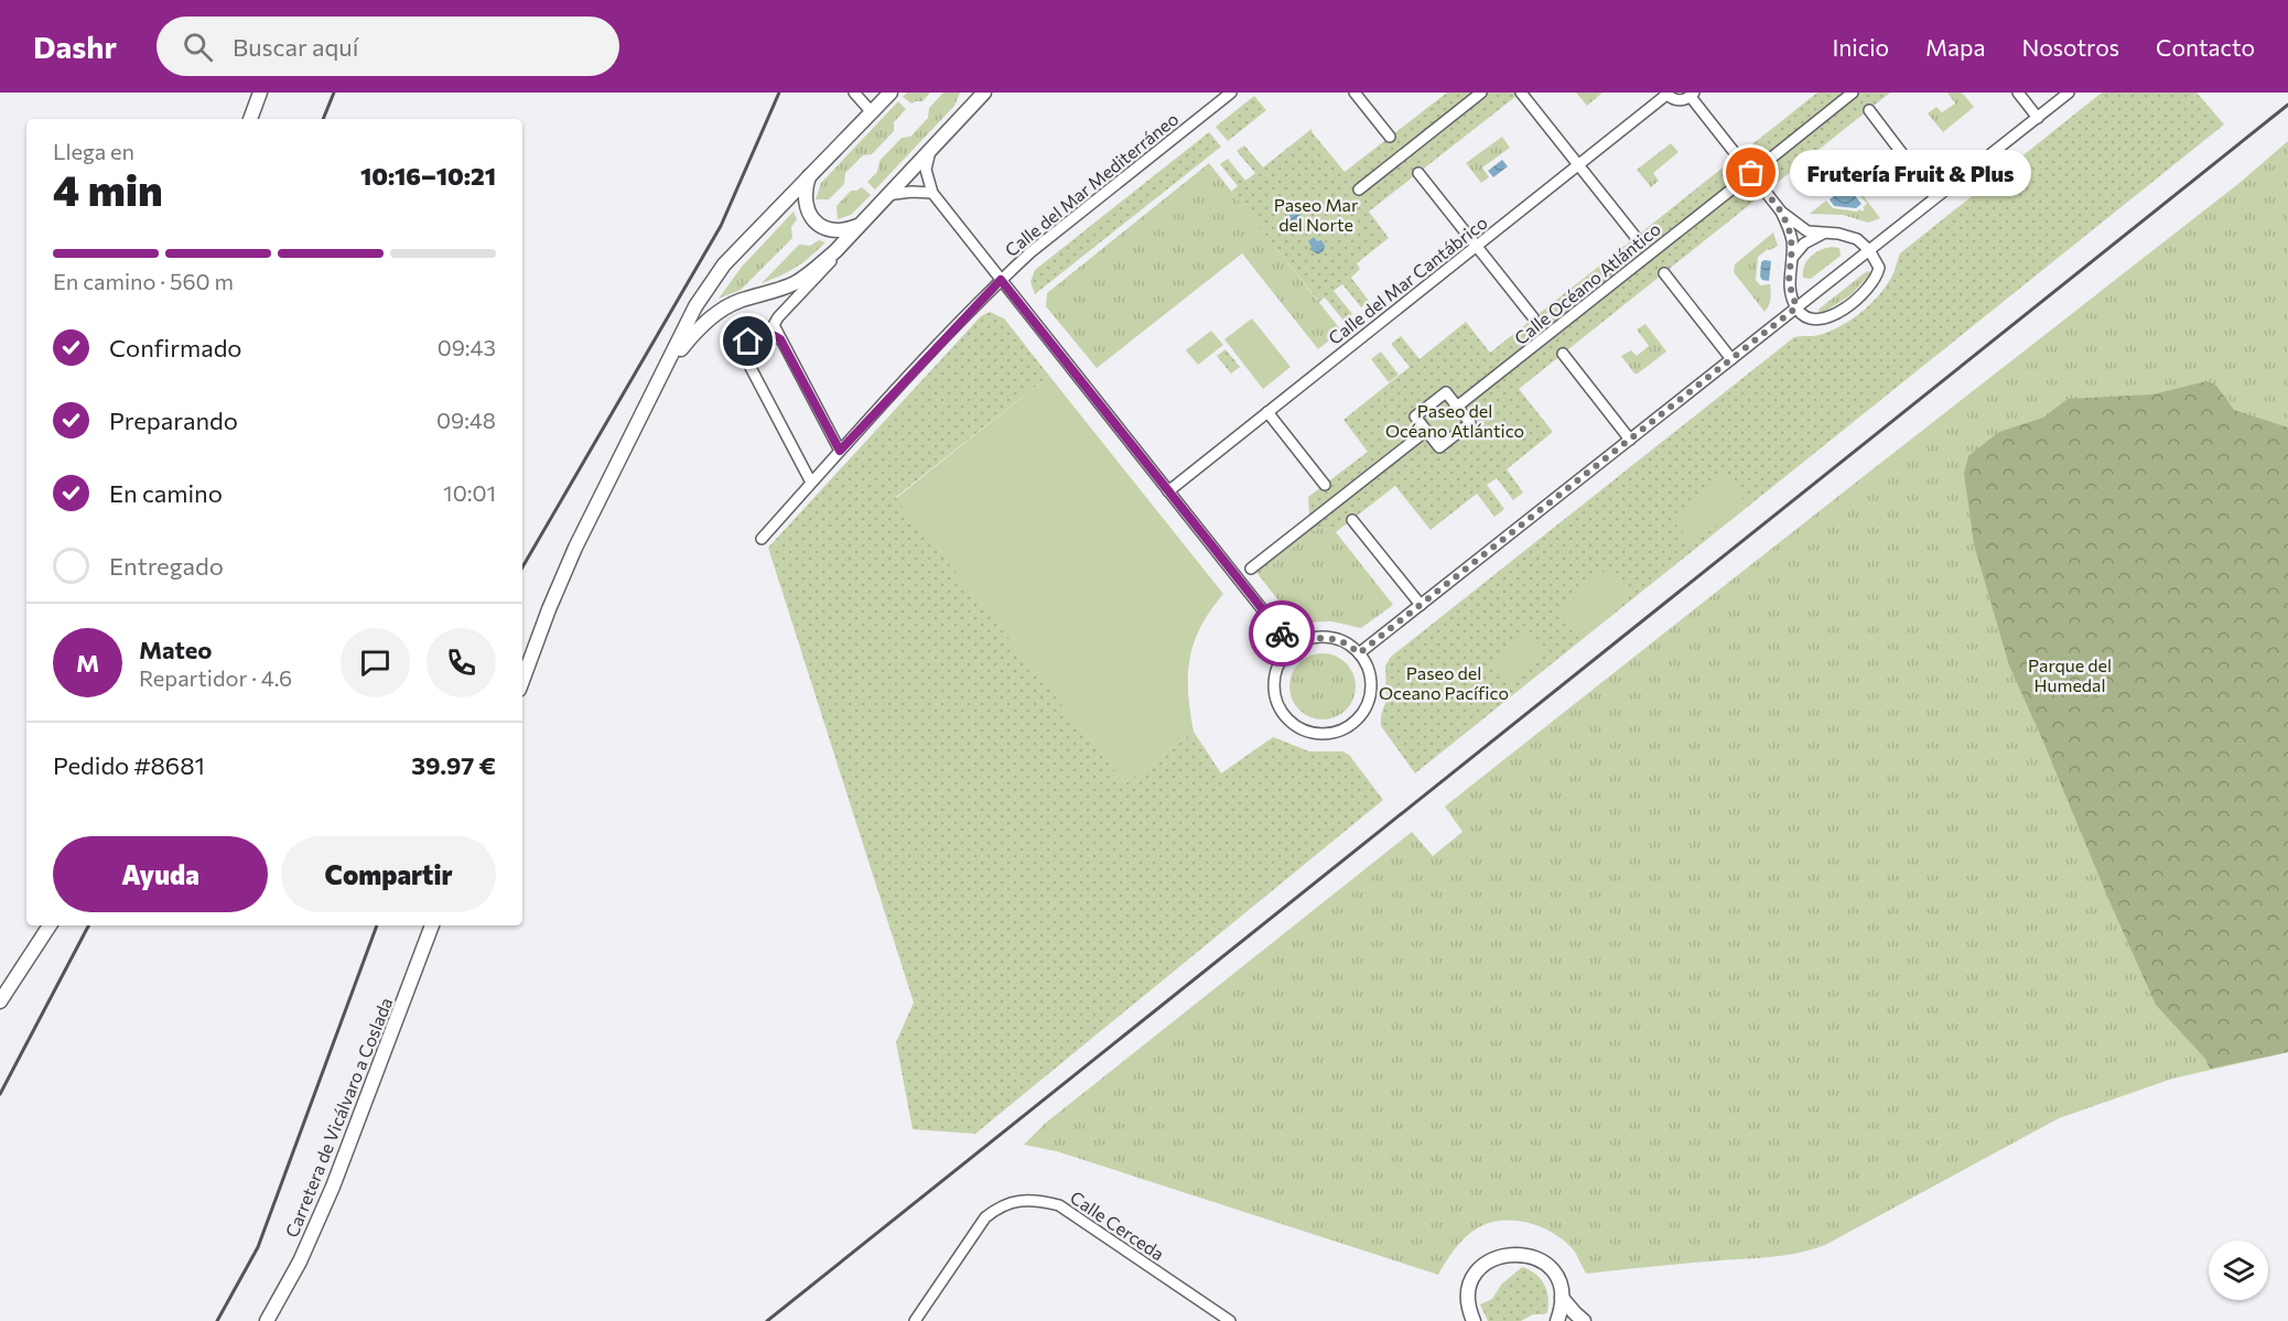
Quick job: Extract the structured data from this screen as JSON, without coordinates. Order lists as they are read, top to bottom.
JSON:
{
  "streets": {
    "street": [
      "Calle del Mar Mediterráneo",
      "Calle del Mar Cantábrico",
      "Calle Océano Atlántico",
      "Carretera de Vicálvaro a Coslada",
      "Calle Cerceda"
    ]
  },
  "parks": [
    "Paseo Mar del Norte",
    "Paseo del Océano Atlántico",
    "Parque del Humedal",
    "Paseo del Oceano Pacífico"
  ],
  "places": ["Frutería Fruit & Plus"],
  "page": {
    "header": "Dashr",
    "search": "Buscar aquí",
    "nav": [
      "Inicio",
      "Mapa",
      "Nosotros",
      "Contacto"
    ],
    "heading": ["4 min", "Llega en", "10:16–10:21"],
    "panel": [
      "Mateo",
      "Repartidor · 4.6",
      "Pedido #8681",
      "39.97 €"
    ],
    "bubble": "Frutería Fruit & Plus",
    "bar": "En camino · 560 m",
    "list": [
      ["Confirmado", "09:43"],
      ["Preparando", "09:48"],
      ["En camino", "10:01"],
      "Entregado"
    ],
    "round": "M",
    "buttons": ["Ayuda", "Compartir"]
  }
}
